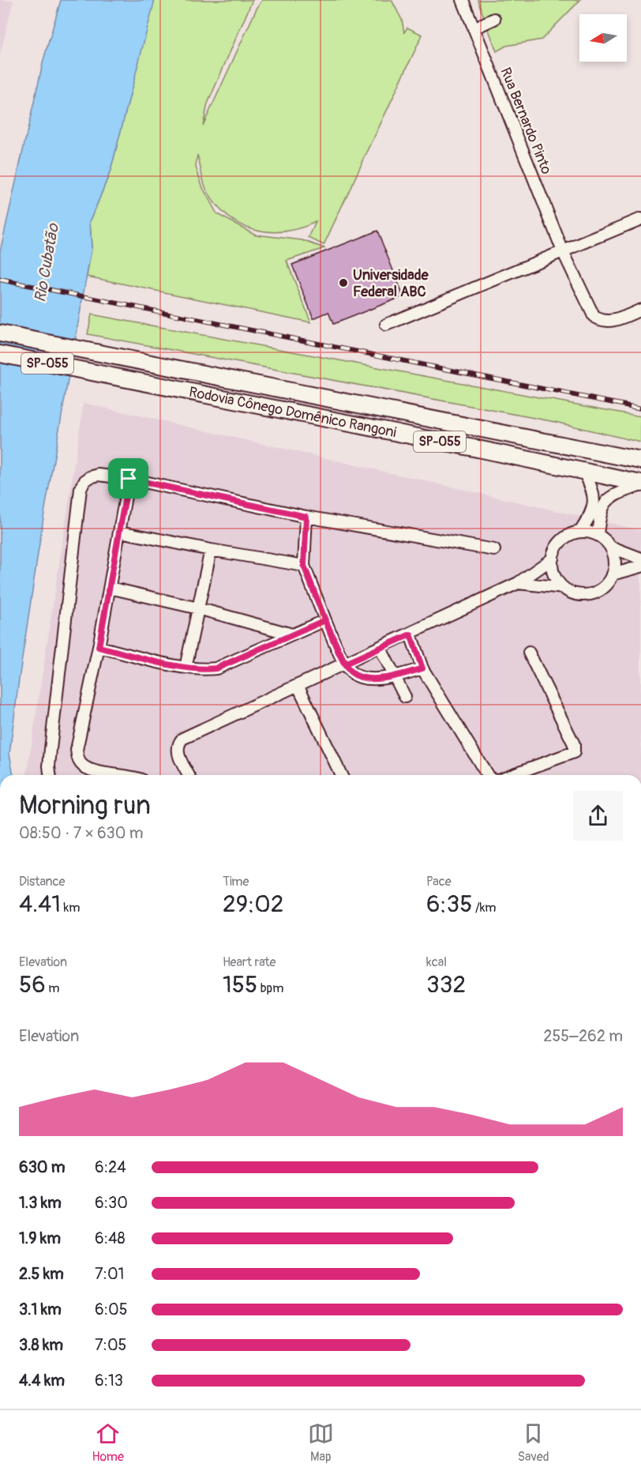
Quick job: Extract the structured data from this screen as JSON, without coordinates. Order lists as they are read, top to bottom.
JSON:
{
  "streets": {
    "highway": ["SP-055", "Rodovia Cônego Domênico Rangoni"],
    "street": ["Rua Bernardo Pinto"]
  },
  "water": ["Rio Cubatão"],
  "places": ["Universidade Federal ABC"],
  "north": "left",
  "page": {
    "heading": ["Morning run", "08:50 · 7 × 630 m"],
    "stats": [
      ["Distance", "4.41 km"],
      ["Time", "29:02"],
      ["Pace", "6:35 /km"],
      ["Elevation", "56 m"],
      ["Heart rate", "155 bpm"],
      ["kcal", "332"]
    ],
    "chart": ["Elevation", "255–262 m"],
    "list": [
      {
        "name": "630 m",
        "note": "6:24"
      },
      {
        "name": "1.3 km",
        "note": "6:30"
      },
      {
        "name": "1.9 km",
        "note": "6:48"
      },
      {
        "name": "2.5 km",
        "note": "7:01"
      },
      {
        "name": "3.1 km",
        "note": "6:05"
      },
      {
        "name": "3.8 km",
        "note": "7:05"
      },
      {
        "name": "4.4 km",
        "note": "6:13"
      }
    ],
    "tabs": ["Home", "Map", "Saved"]
  }
}
